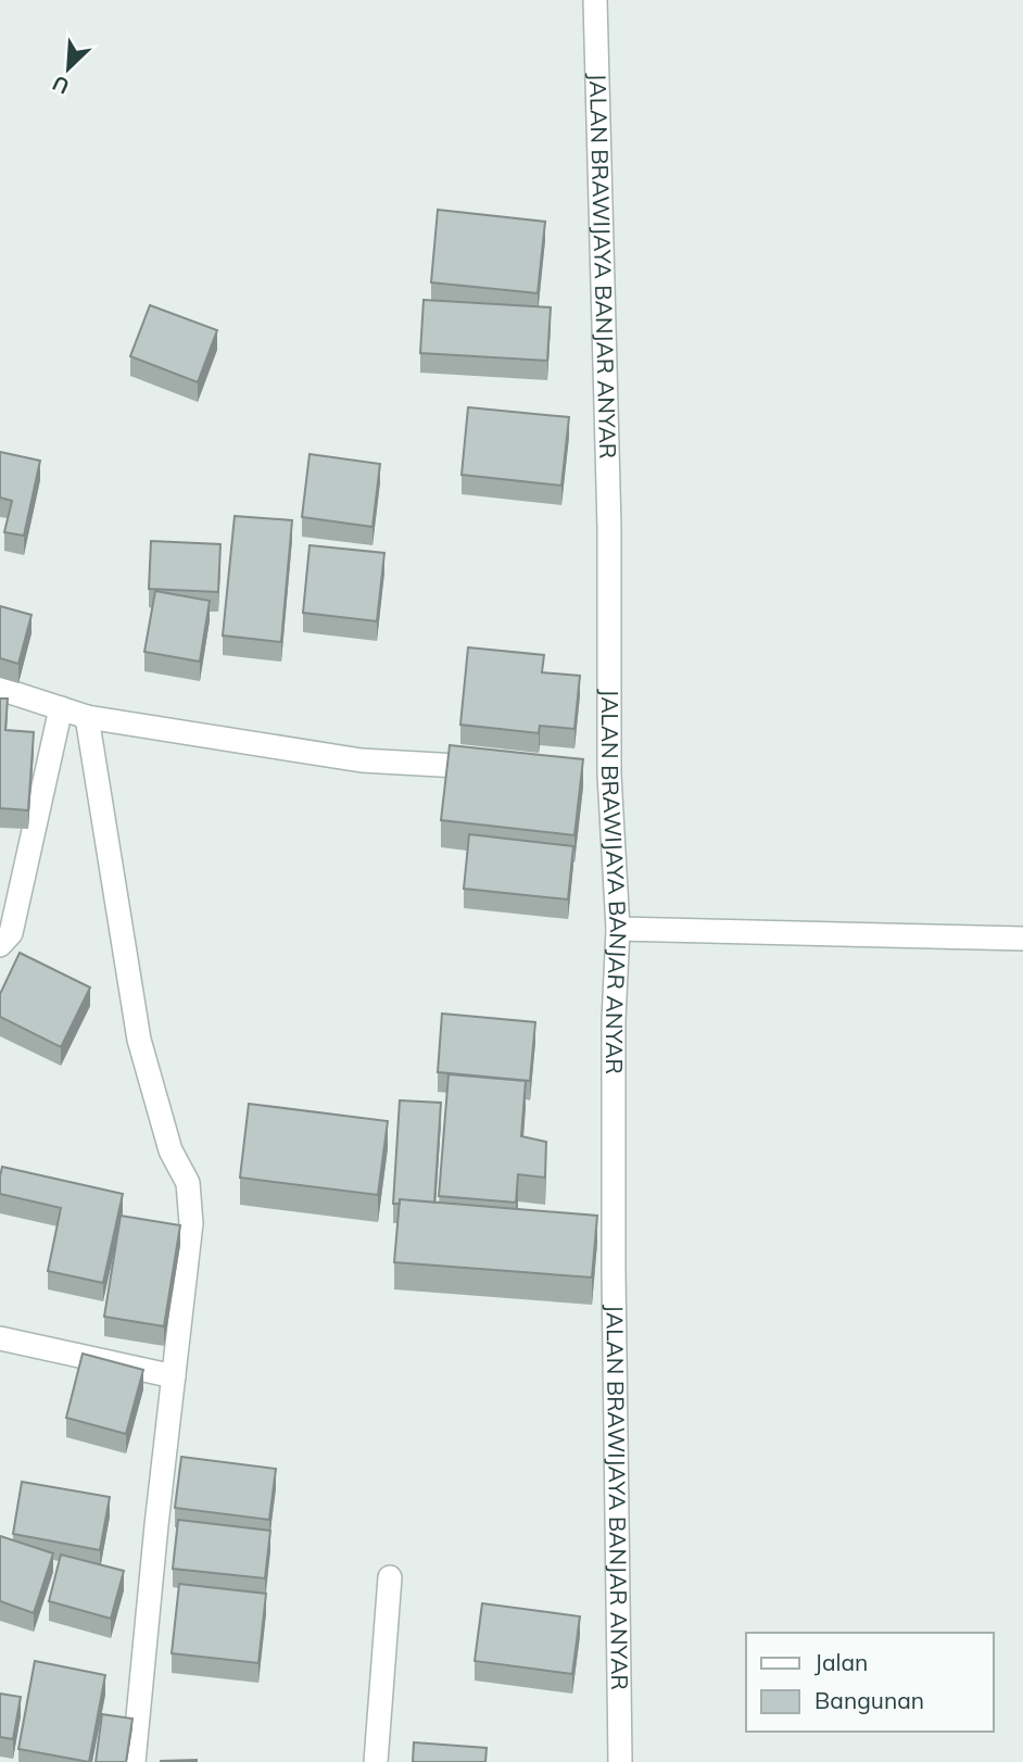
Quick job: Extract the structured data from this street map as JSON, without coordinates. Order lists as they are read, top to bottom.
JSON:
{
  "streets": {
    "street": ["JALAN BRAWIJAYA BANJAR ANYAR"]
  },
  "legend": ["Jalan", "Bangunan"],
  "north": "bottom left"
}
